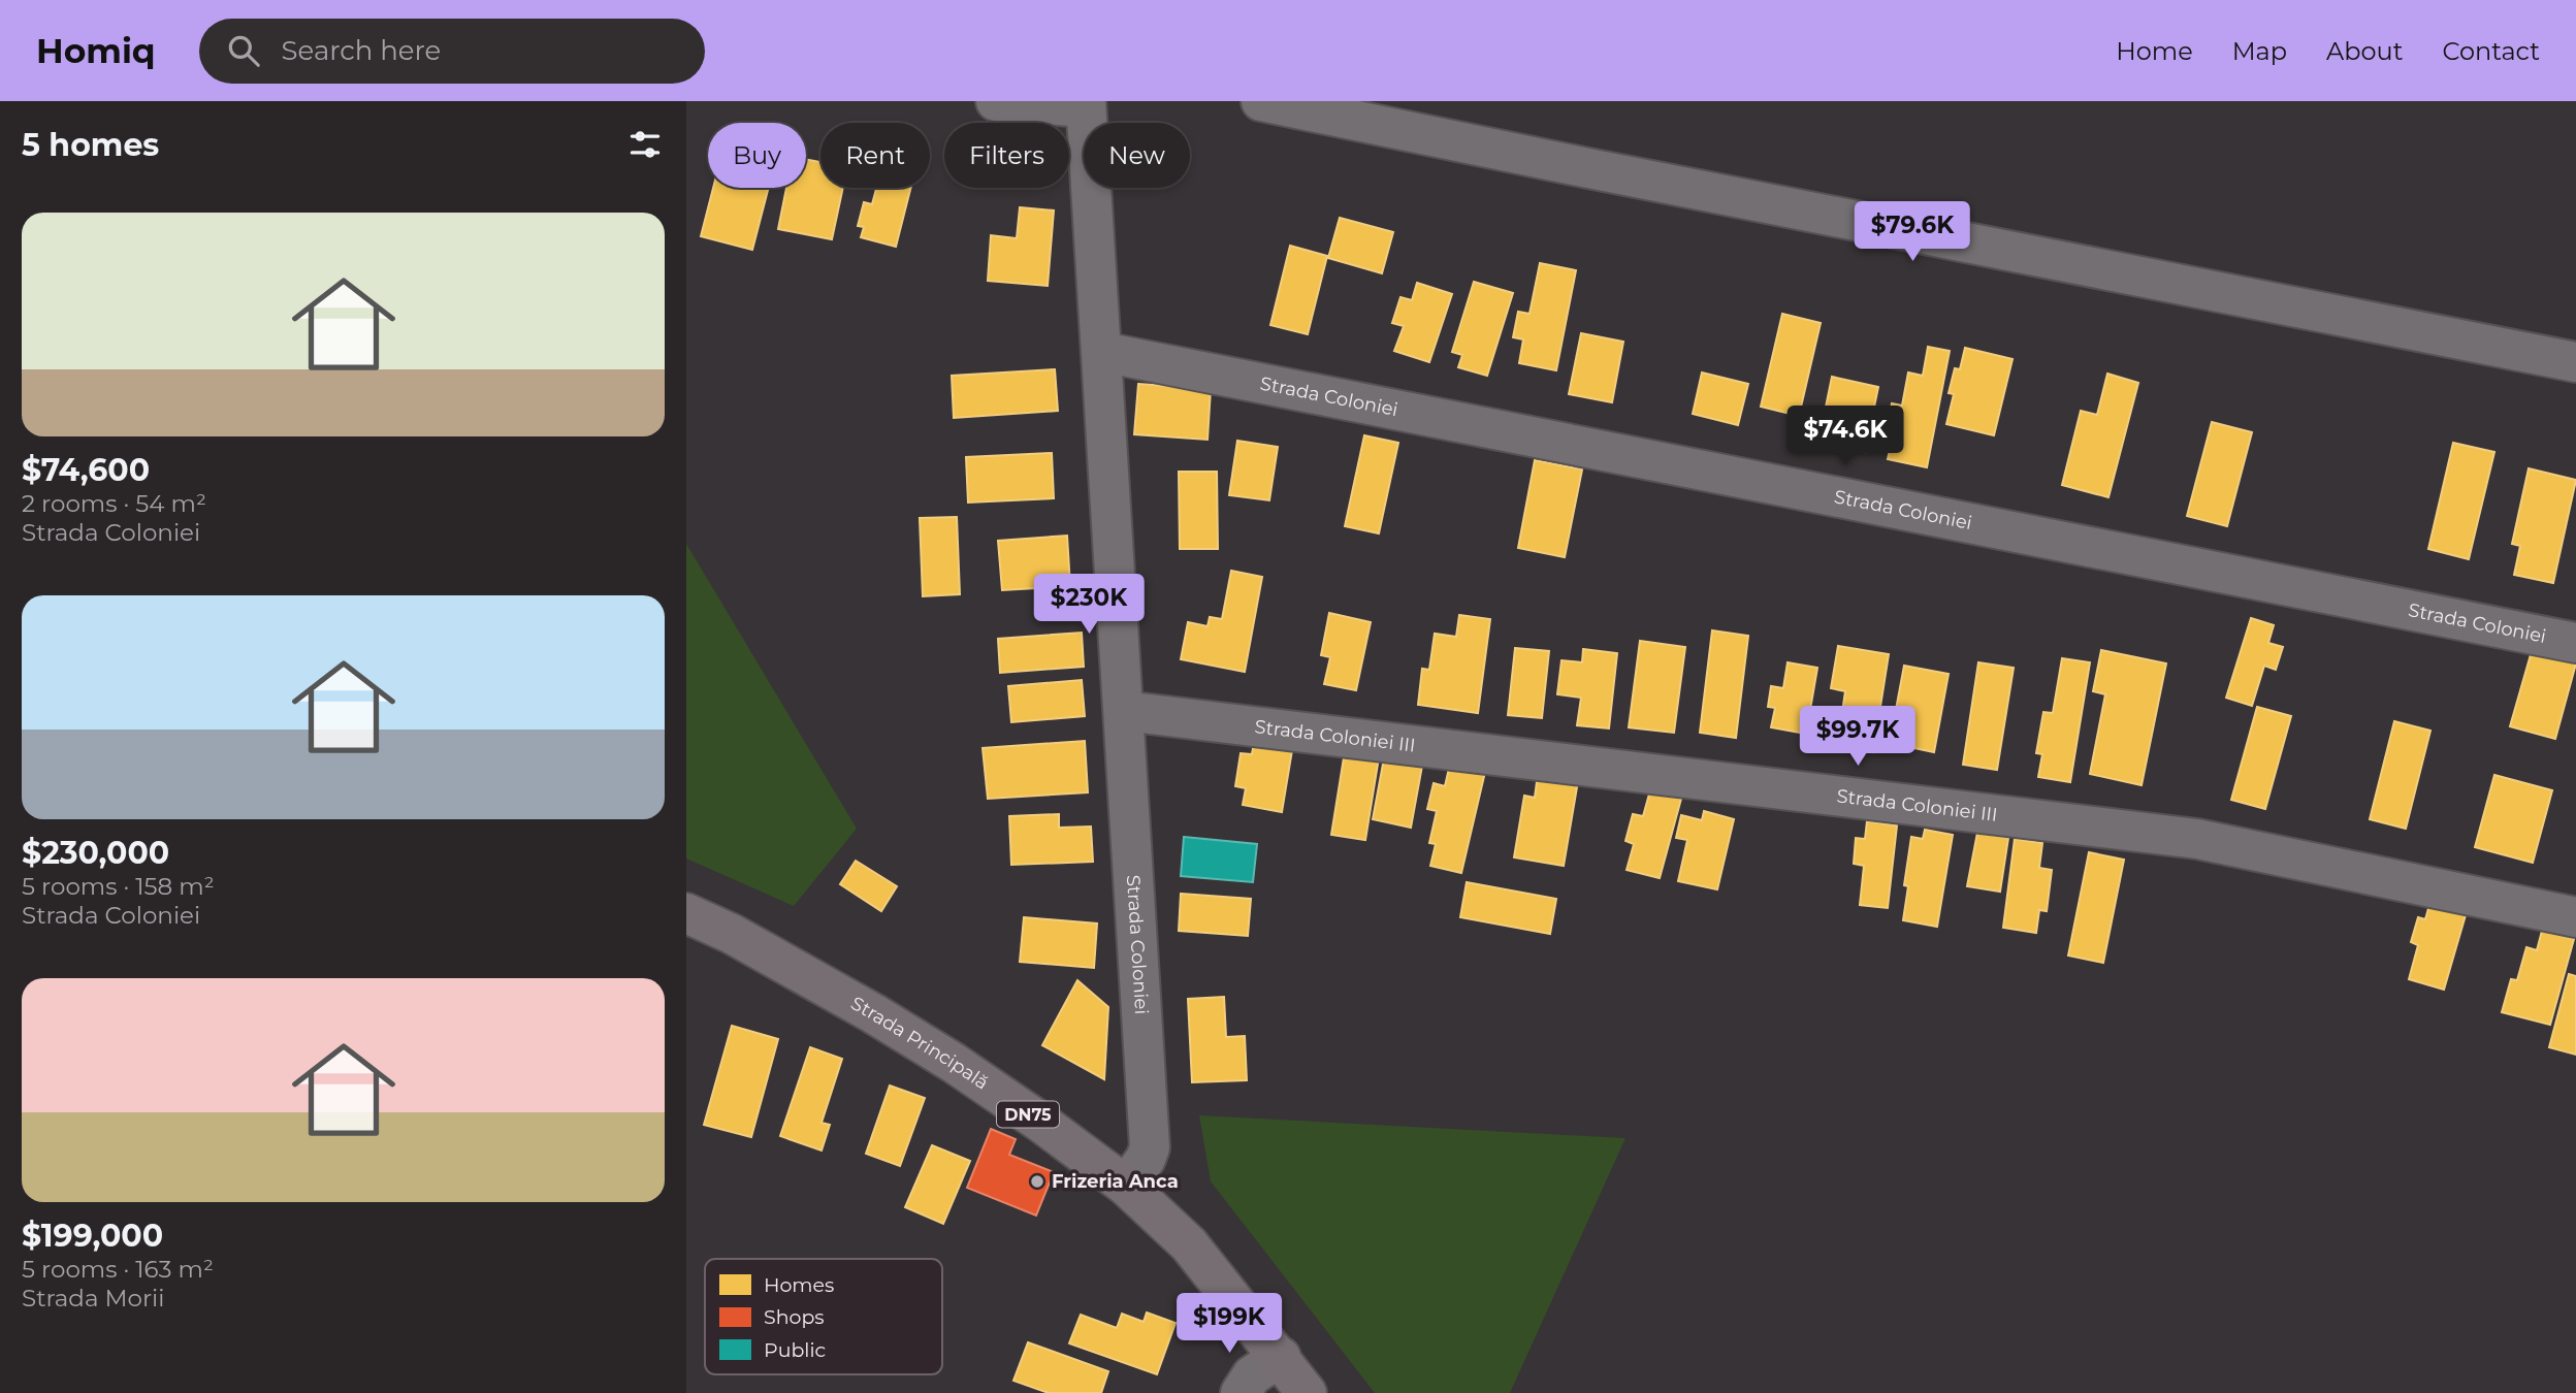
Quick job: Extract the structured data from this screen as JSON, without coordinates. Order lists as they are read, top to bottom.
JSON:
{
  "streets": {
    "main road": ["Strada Principală", "DN75"],
    "street": ["Strada Coloniei", "Strada Coloniei III"]
  },
  "crossings": [
    ["Strada Coloniei", "Strada Coloniei III"],
    ["Strada Coloniei", "Strada Principală"]
  ],
  "places": ["Frizeria Anca"],
  "legend": ["Homes", "Shops", "Public"],
  "page": {
    "header": "Homiq",
    "search": "Search here",
    "nav": [
      "Home",
      "Map",
      "About",
      "Contact"
    ],
    "heading": "5 homes",
    "chip": [
      "Buy",
      "Rent",
      "Filters",
      "New"
    ],
    "list": [
      {
        "name": "$74,600",
        "note": "2 rooms · 54 m² · Strada Coloniei"
      },
      {
        "name": "$230,000",
        "note": "5 rooms · 158 m² · Strada Coloniei"
      },
      {
        "name": "$199,000",
        "note": "5 rooms · 163 m² · Strada Morii"
      }
    ],
    "price": [
      "$79.6K",
      "$74.6K",
      "$230K",
      "$99.7K",
      "$199K"
    ]
  }
}
